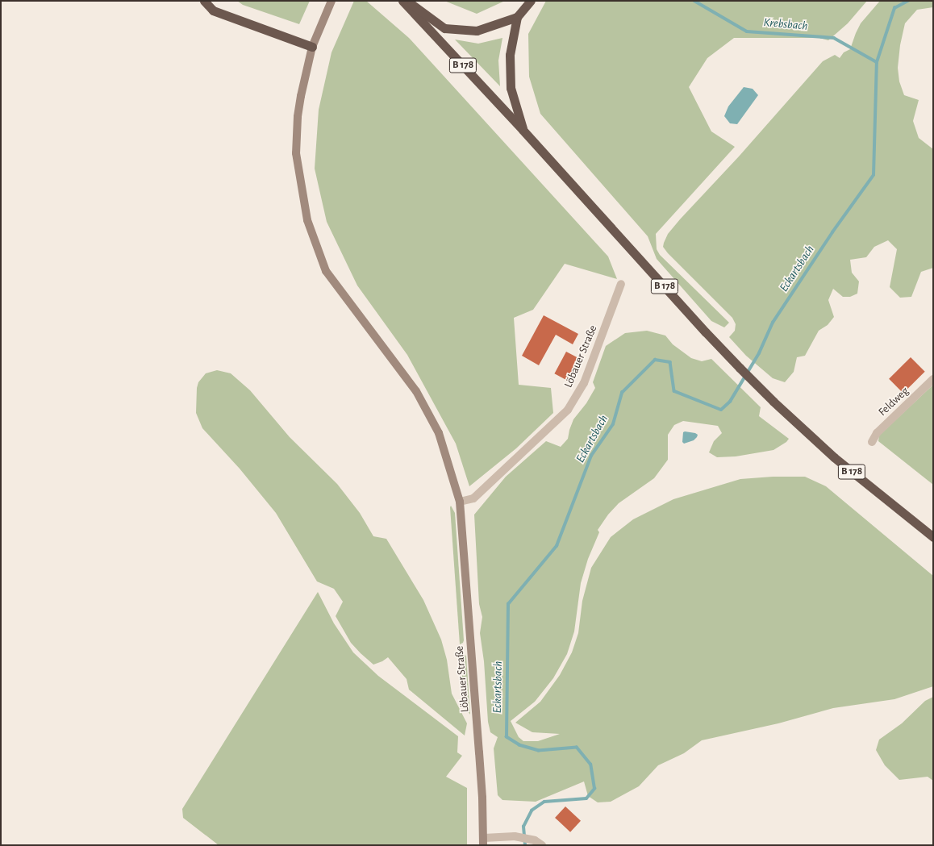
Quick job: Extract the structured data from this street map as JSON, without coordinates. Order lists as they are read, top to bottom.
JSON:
{
  "streets": {
    "highway": ["B 178"],
    "main road": ["Löbauer Straße"],
    "street": ["Feldweg"]
  },
  "water": ["Krebsbach", "Eckartsbach"]
}
